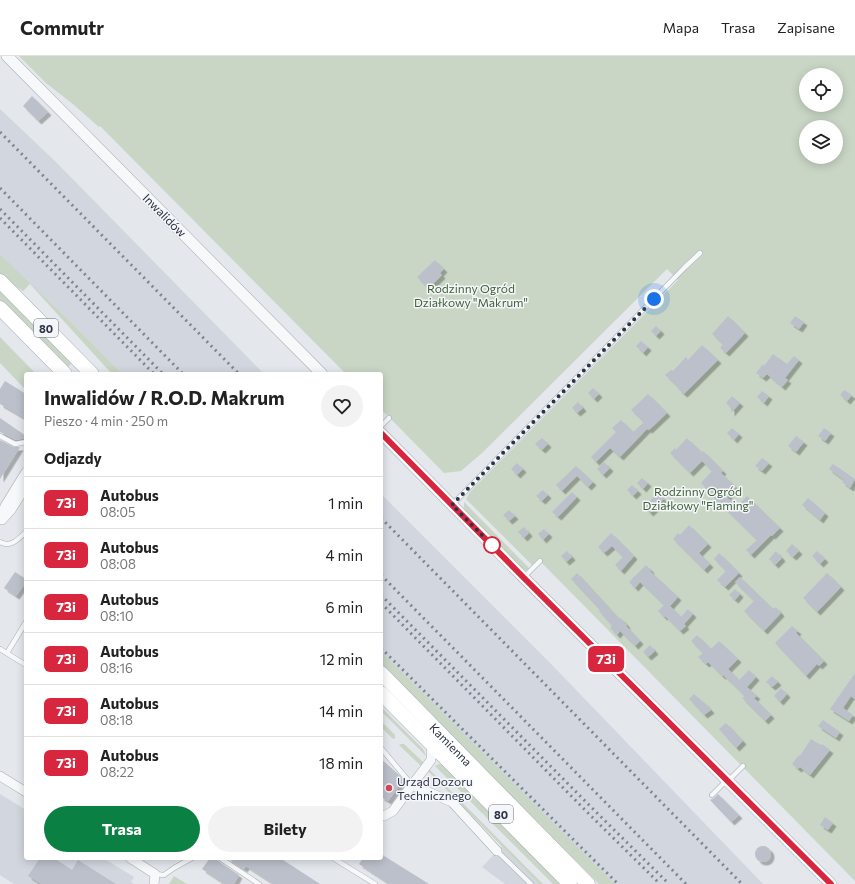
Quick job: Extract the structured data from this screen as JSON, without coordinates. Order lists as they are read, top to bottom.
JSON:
{
  "streets": {
    "main road": ["80", "Kamienna"],
    "street": ["Inwalidów"]
  },
  "parks": ["Rodzinny Ogród Działkowy \"Makrum\"", "Rodzinny Ogród Działkowy \"Flaming\""],
  "places": ["Urząd Dozoru Technicznego"],
  "lines": ["bus line 73i"],
  "page": {
    "header": "Commutr",
    "nav": ["Mapa", "Trasa", "Zapisane"],
    "on_map": "73i",
    "heading": [
      ["Inwalidów / R.O.D. Makrum", "Pieszo · 4 min · 250 m"],
      "Odjazdy"
    ],
    "list": [
      {
        "mark": "73i",
        "name": "Autobus",
        "note": "08:05",
        "value": "1 min"
      },
      {
        "mark": "73i",
        "name": "Autobus",
        "note": "08:08",
        "value": "4 min"
      },
      {
        "mark": "73i",
        "name": "Autobus",
        "note": "08:10",
        "value": "6 min"
      },
      {
        "mark": "73i",
        "name": "Autobus",
        "note": "08:16",
        "value": "12 min"
      },
      {
        "mark": "73i",
        "name": "Autobus",
        "note": "08:18",
        "value": "14 min"
      },
      {
        "mark": "73i",
        "name": "Autobus",
        "note": "08:22",
        "value": "18 min"
      }
    ],
    "buttons": ["Trasa", "Bilety"]
  }
}
